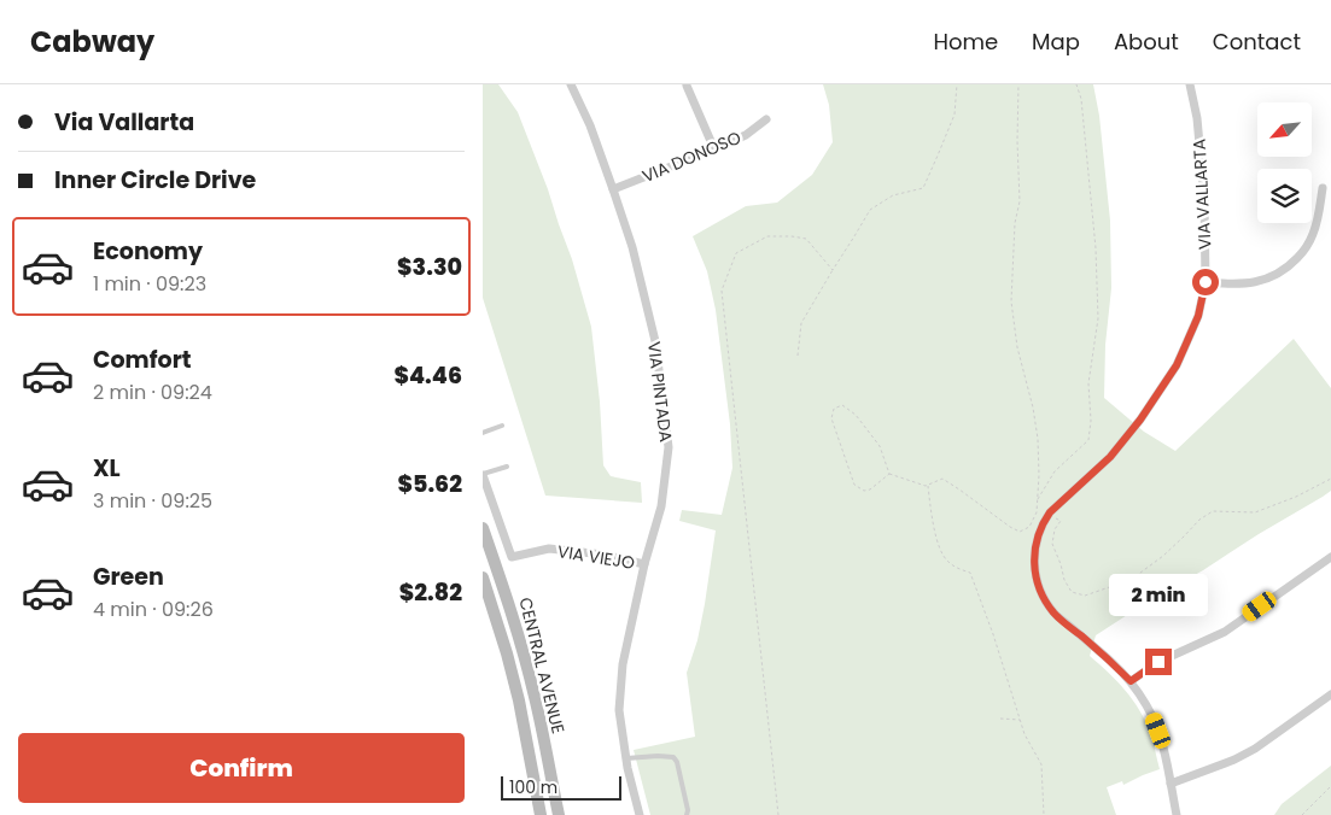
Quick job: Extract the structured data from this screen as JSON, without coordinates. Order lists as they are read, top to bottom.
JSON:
{
  "streets": {
    "main road": ["CENTRAL AVENUE"],
    "street": [
      "VIA DONOSO",
      "VIA VALLARTA",
      "VIA PINTADA",
      "VIA VIEJO"
    ]
  },
  "crossings": [
    ["VIA DONOSO", "VIA PINTADA"],
    ["VIA PINTADA", "VIA VIEJO"]
  ],
  "scale_bar": "100 m",
  "north": "bottom left",
  "page": {
    "header": "Cabway",
    "nav": [
      "Home",
      "Map",
      "About",
      "Contact"
    ],
    "banner": ["Via Vallarta", "Inner Circle Drive"],
    "list": [
      {
        "name": "Economy",
        "note": "1 min · 09:23",
        "value": "$3.30"
      },
      {
        "name": "Comfort",
        "note": "2 min · 09:24",
        "value": "$4.46"
      },
      {
        "name": "XL",
        "note": "3 min · 09:25",
        "value": "$5.62"
      },
      {
        "name": "Green",
        "note": "4 min · 09:26",
        "value": "$2.82"
      }
    ],
    "bubble": "2 min",
    "buttons": "Confirm",
    "scale": "100 m"
  }
}
